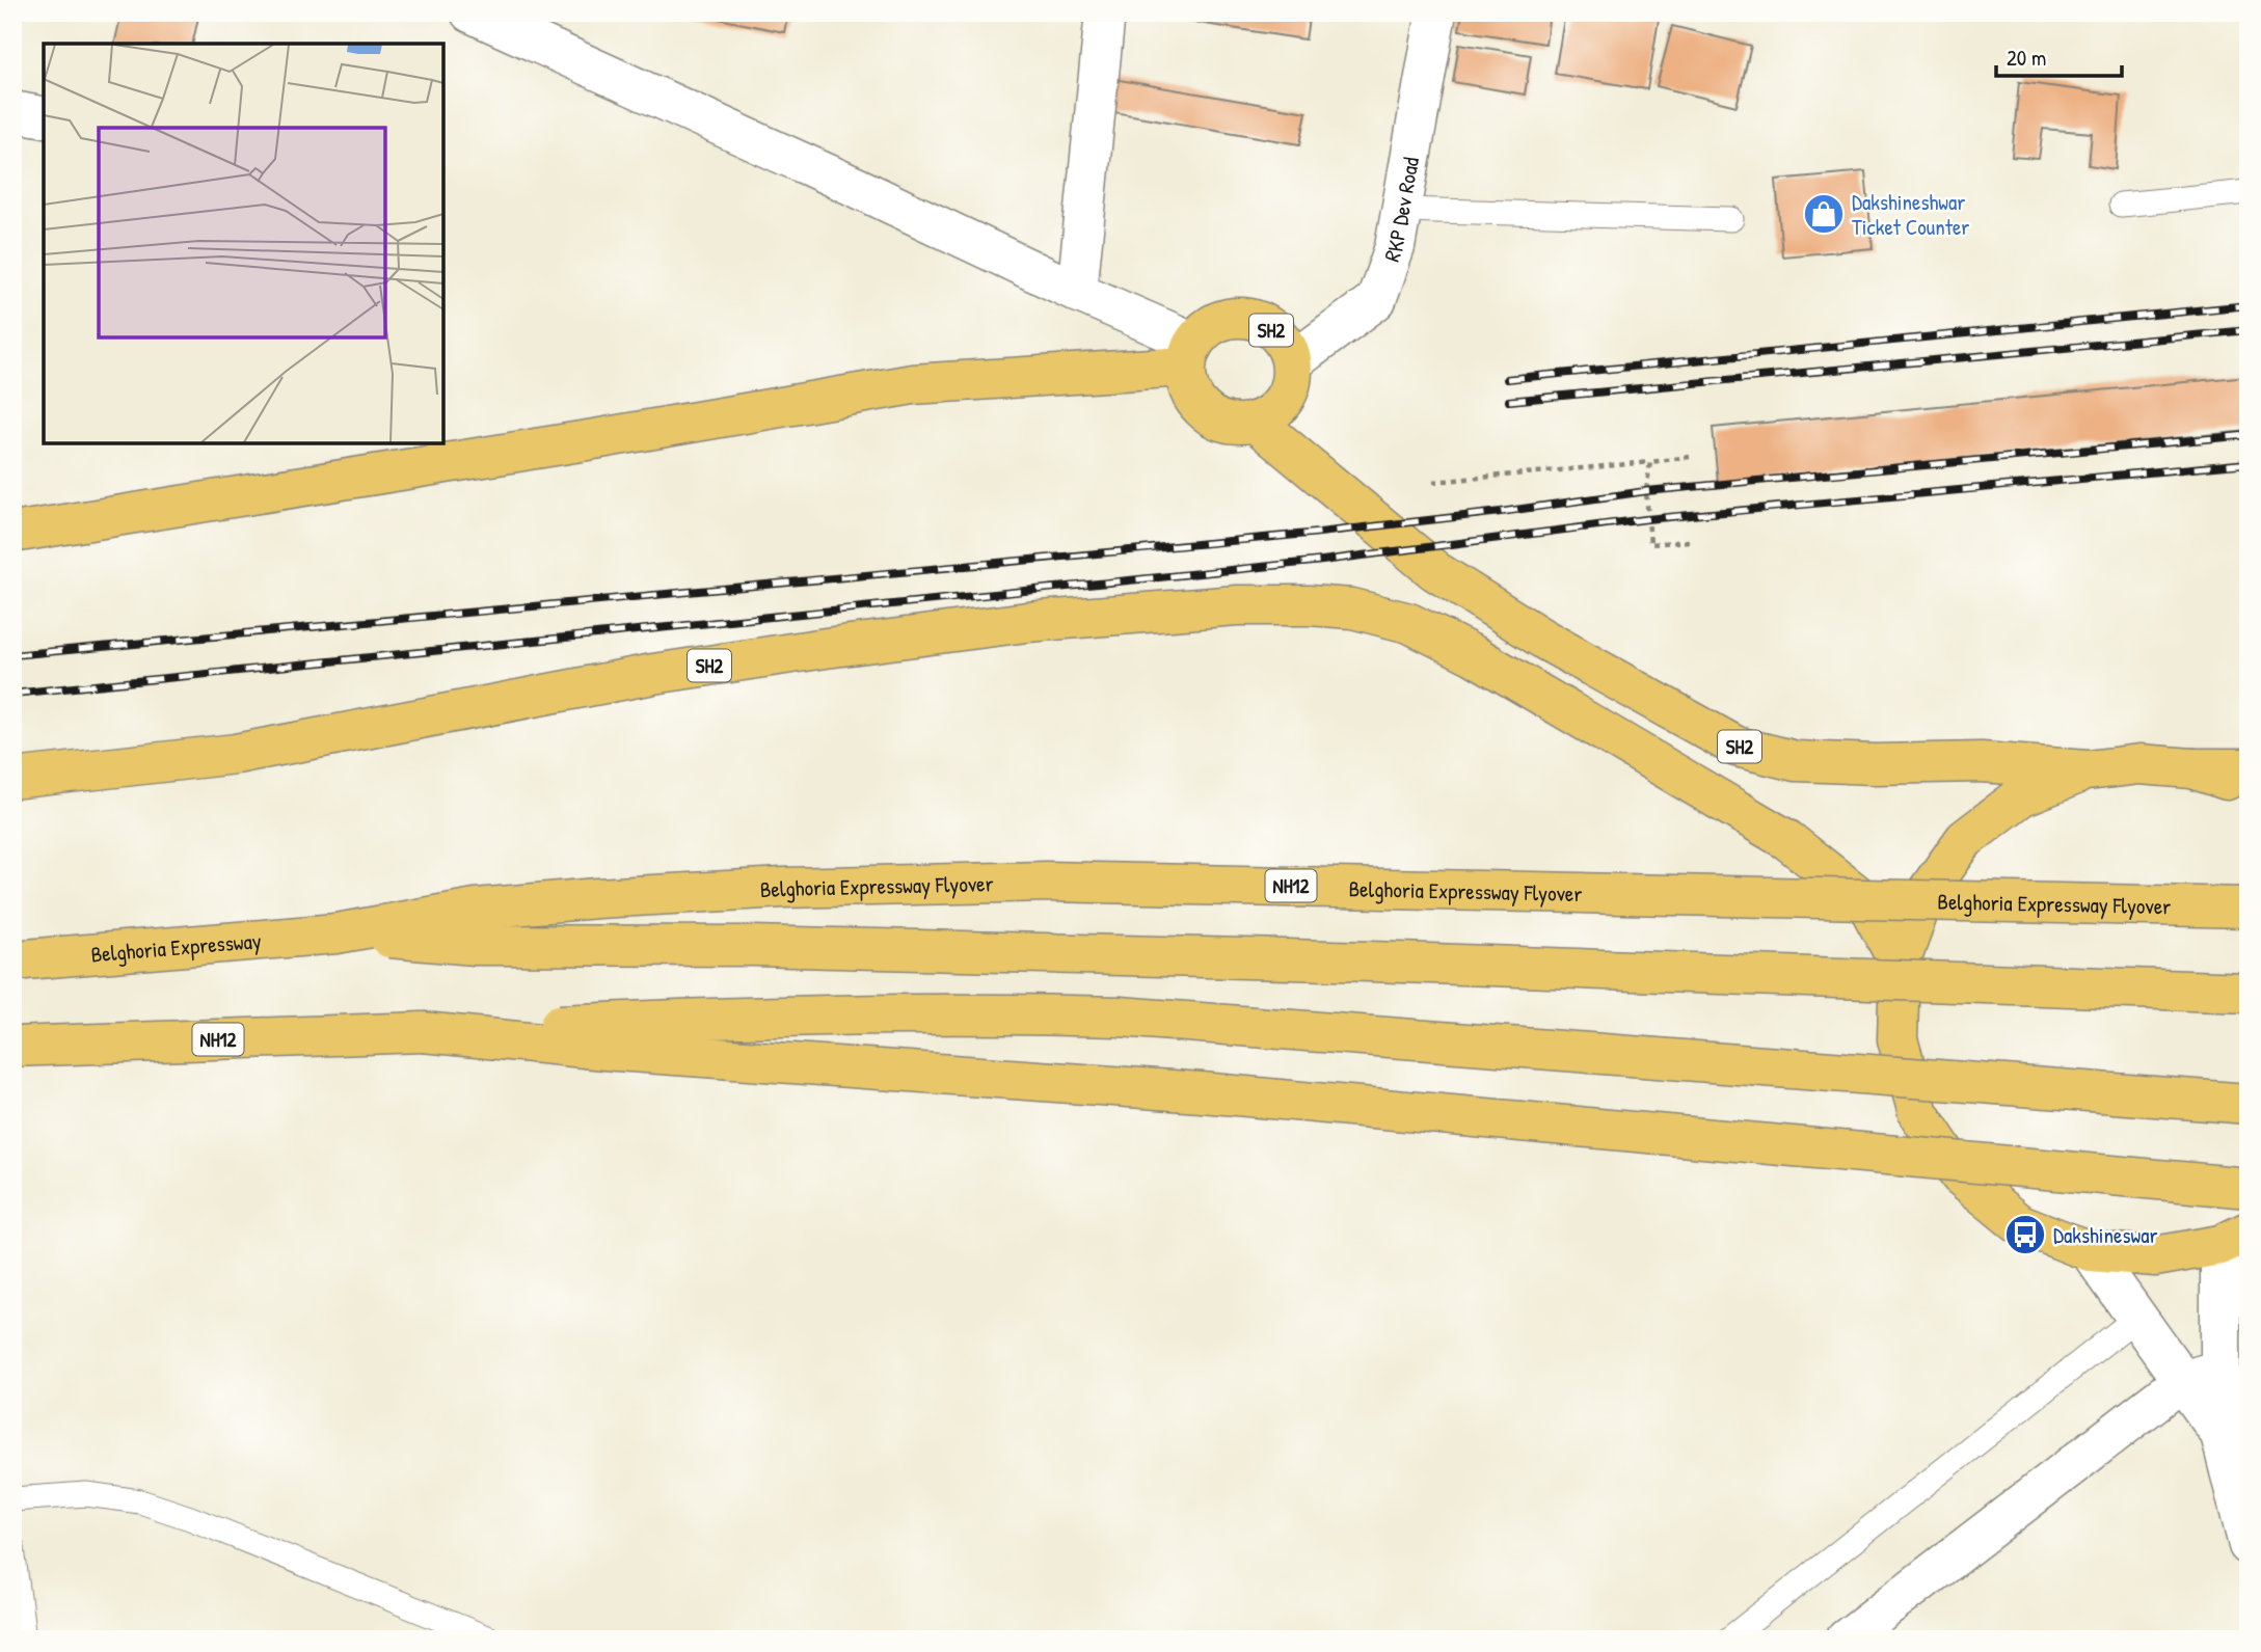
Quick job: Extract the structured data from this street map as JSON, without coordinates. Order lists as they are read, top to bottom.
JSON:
{
  "streets": {
    "main road": [
      "SH2",
      "Belghoria Expressway Flyover",
      "NH12",
      "Belghoria Expressway"
    ],
    "street": ["RKP Dev Road"]
  },
  "crossings": [
    ["RKP Dev Road", "SH2"],
    ["Belghoria Expressway Flyover", "Belghoria Expressway"]
  ],
  "places": {
    "shop": ["Dakshineshwar Ticket Counter"],
    "bus stop": ["Dakshineswar"]
  },
  "scale_bar": "20 m"
}
